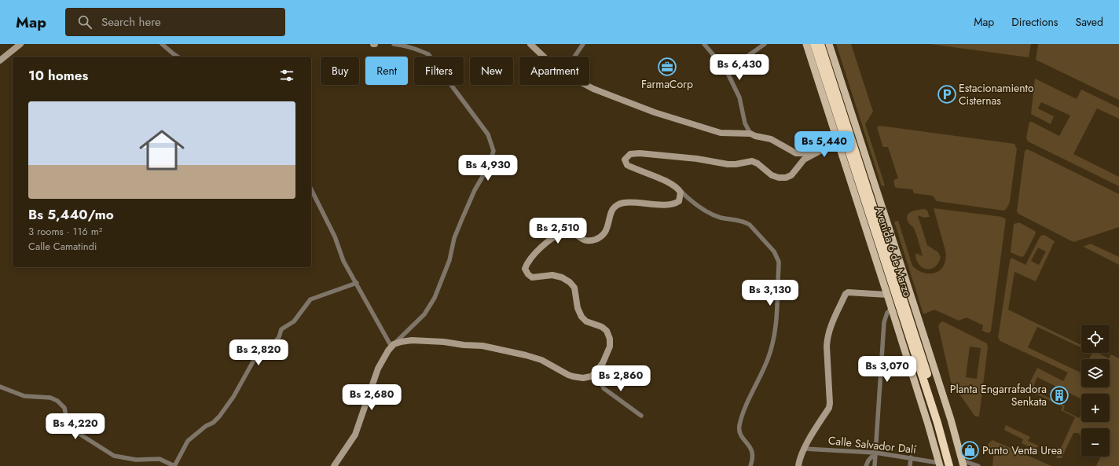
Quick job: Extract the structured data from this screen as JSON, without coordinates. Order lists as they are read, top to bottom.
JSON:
{
  "streets": {
    "highway": ["Avenida 6 de Marzo"],
    "street": ["Calle Salvador Dalí"]
  },
  "crossings": [
    ["Avenida 6 de Marzo", "Calle Salvador Dalí"]
  ],
  "places": {
    "office": ["FarmaCorp"],
    "parking": ["Estacionamiento Cisternas"],
    "building": ["Planta Engarrafadora Senkata"],
    "shop": ["Punto Venta Urea"]
  },
  "page": {
    "header": "Map",
    "search": "Search here",
    "nav": ["Map", "Directions", "Saved"],
    "price": [
      "Bs 6,430",
      "Bs 5,440",
      "Bs 4,930",
      "Bs 2,510",
      "Bs 3,130",
      "Bs 2,820",
      "Bs 3,070",
      "Bs 2,860",
      "Bs 2,680",
      "Bs 4,220"
    ],
    "chip": [
      "Buy",
      "Rent",
      "Filters",
      "New",
      "Apartment"
    ],
    "heading": "10 homes",
    "list": [
      {
        "name": "Bs 5,440/mo",
        "note": "3 rooms · 116 m² · Calle Camatindi"
      }
    ],
    "map_buttons": ["+", "−"]
  }
}
